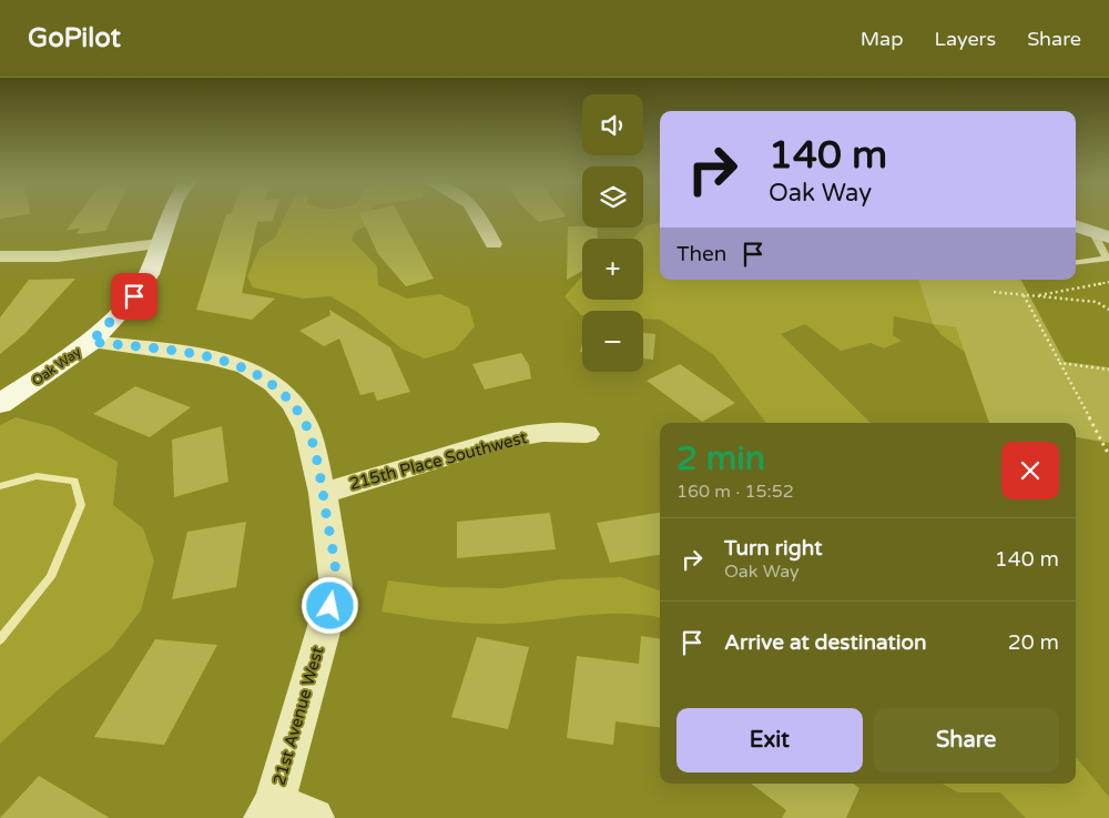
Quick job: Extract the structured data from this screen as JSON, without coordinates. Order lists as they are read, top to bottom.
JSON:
{
  "streets": {
    "street": ["Oak Way", "215th Place Southwest", "21st Avenue West"]
  },
  "crossings": [
    ["Oak Way", "21st Avenue West"],
    ["215th Place Southwest", "21st Avenue West"]
  ],
  "page": {
    "header": "GoPilot",
    "nav": ["Map", "Layers", "Share"],
    "map_buttons": ["+", "−"],
    "turn": ["140 m", "Oak Way"],
    "then": "Then",
    "heading": ["2 min", "160 m · 15:52"],
    "list": [
      {
        "name": "Turn right",
        "note": "Oak Way",
        "value": "140 m"
      },
      {
        "name": "Arrive at destination",
        "value": "20 m"
      }
    ],
    "buttons": ["Exit", "Share"]
  }
}
